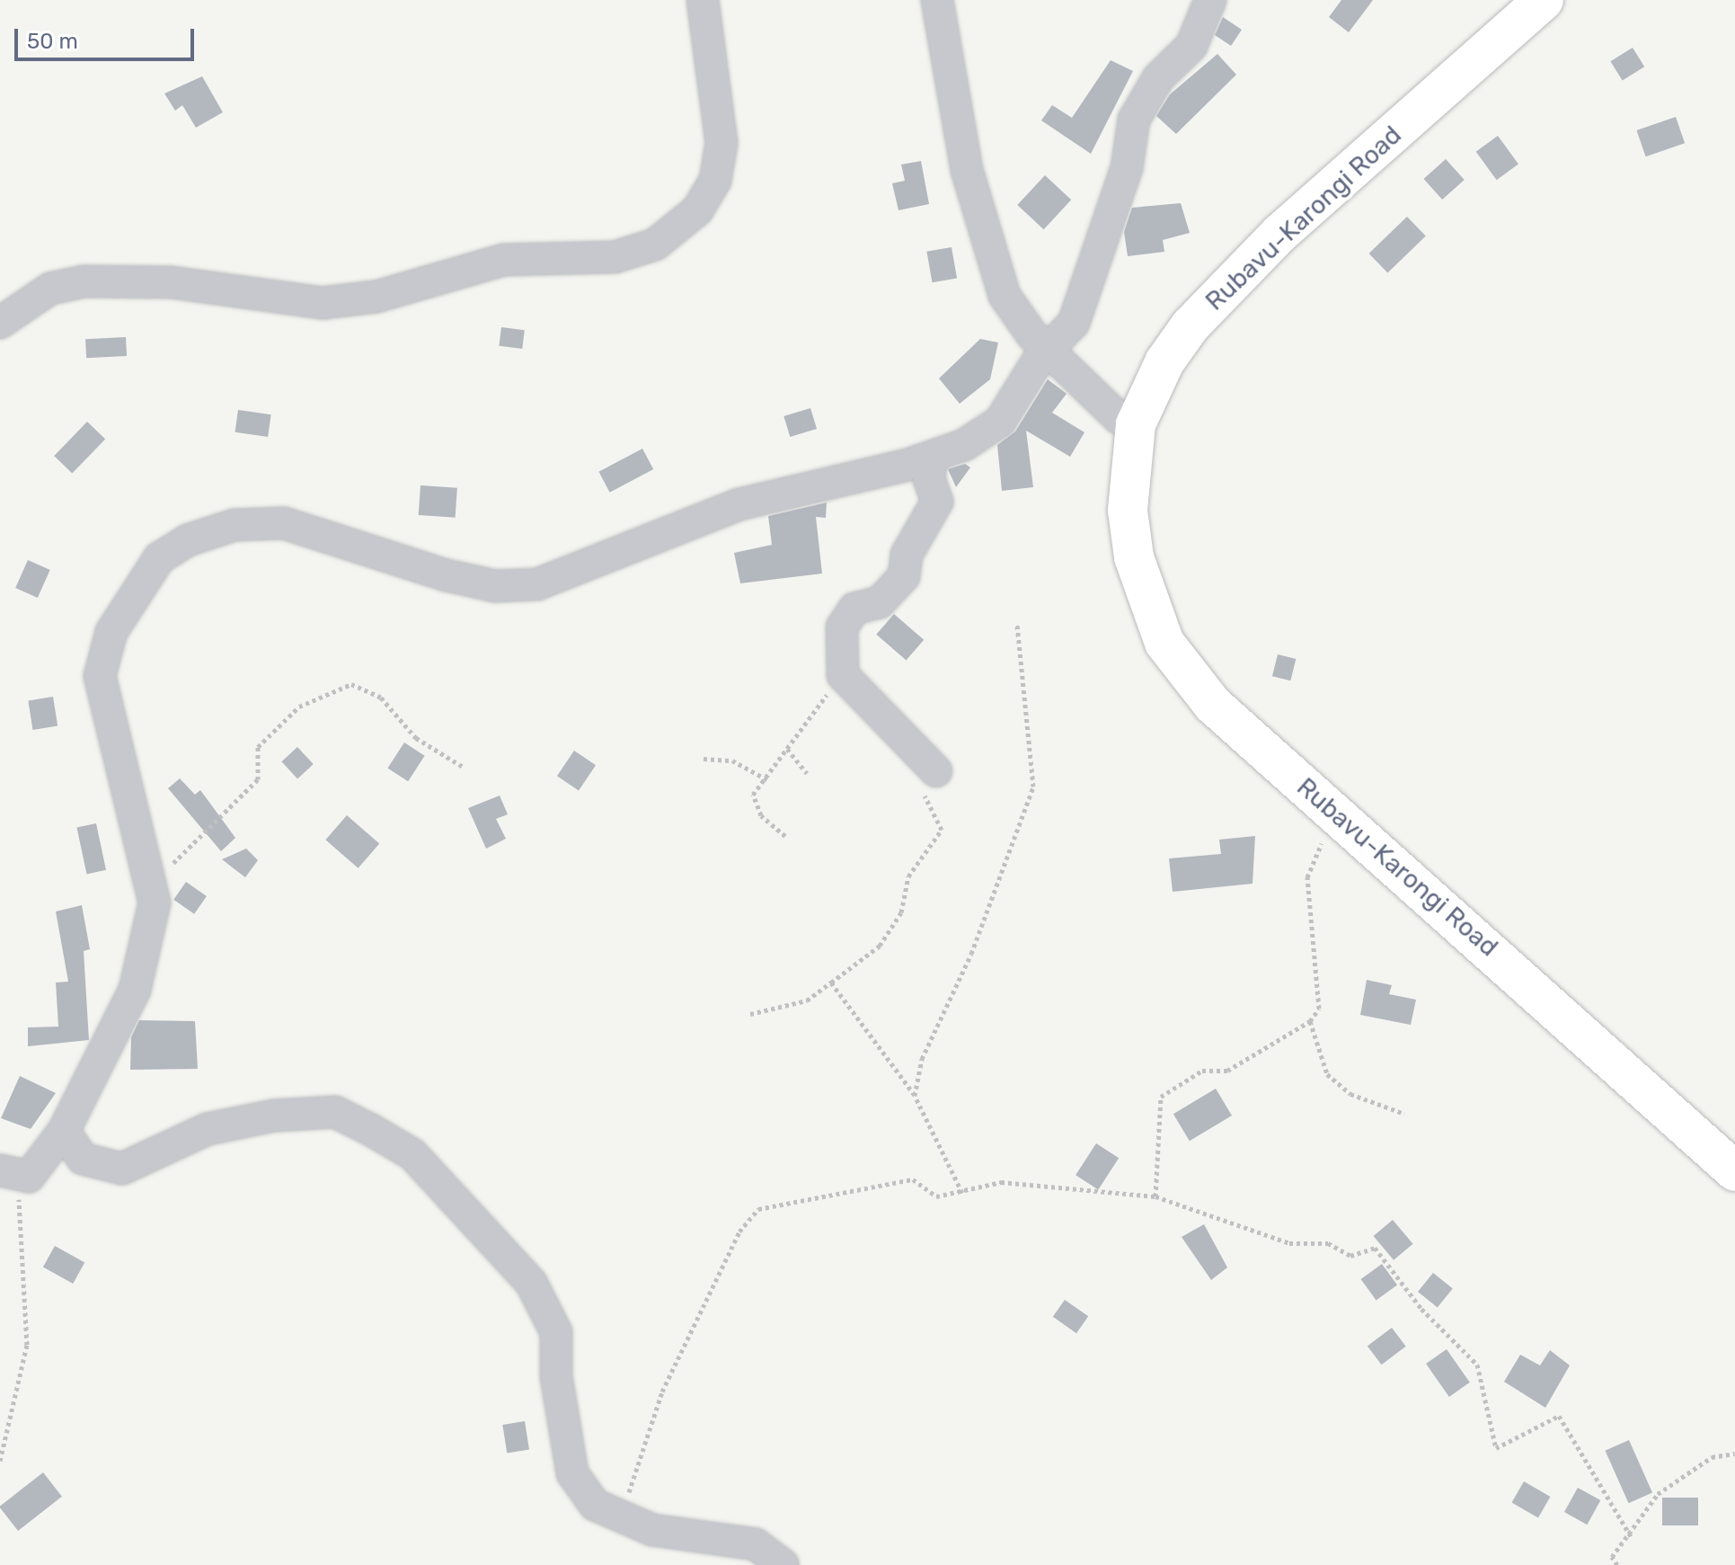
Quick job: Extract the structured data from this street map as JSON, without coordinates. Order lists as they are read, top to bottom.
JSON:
{
  "streets": {
    "highway": ["Rubavu-Karongi Road"]
  },
  "scale_bar": "50 m"
}
